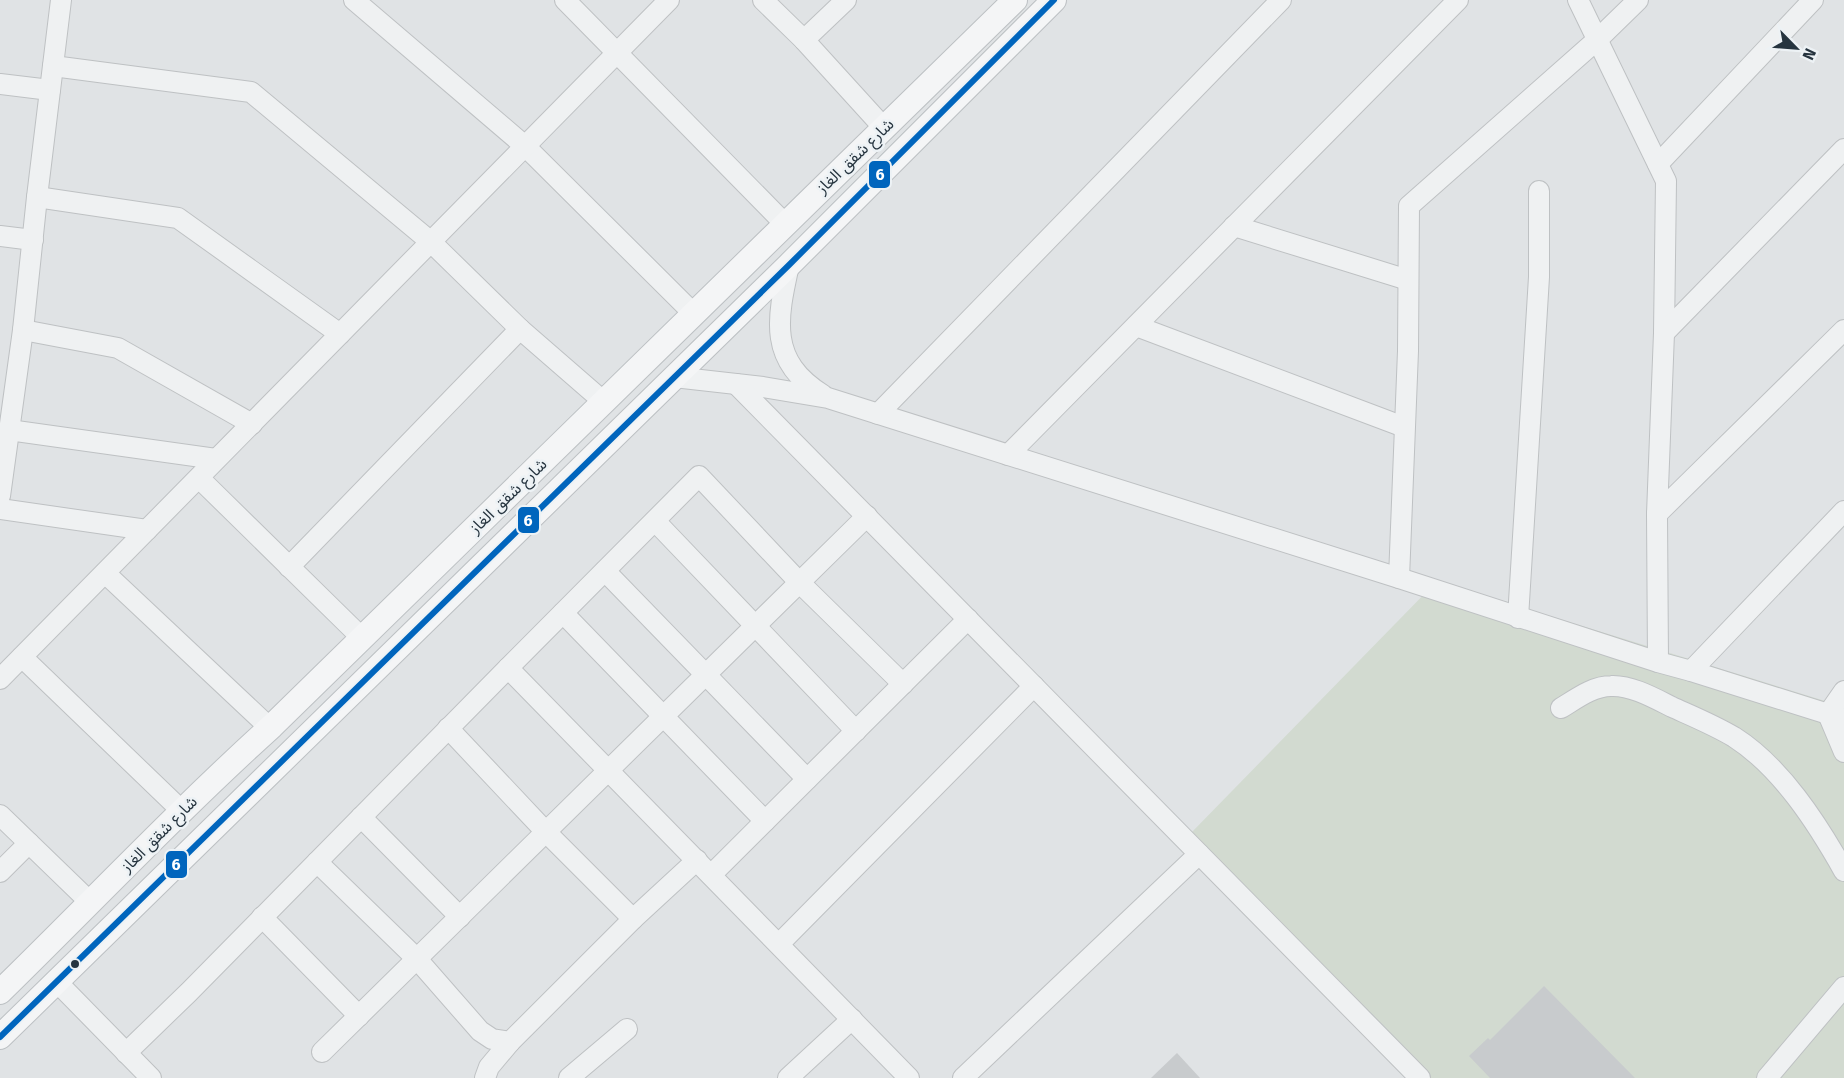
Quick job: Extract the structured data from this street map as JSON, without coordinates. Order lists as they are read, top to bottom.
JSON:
{
  "streets": {
    "main road": ["شارع شقق الغاز"]
  },
  "lines": ["transit line 6"],
  "north": "bottom right"
}
